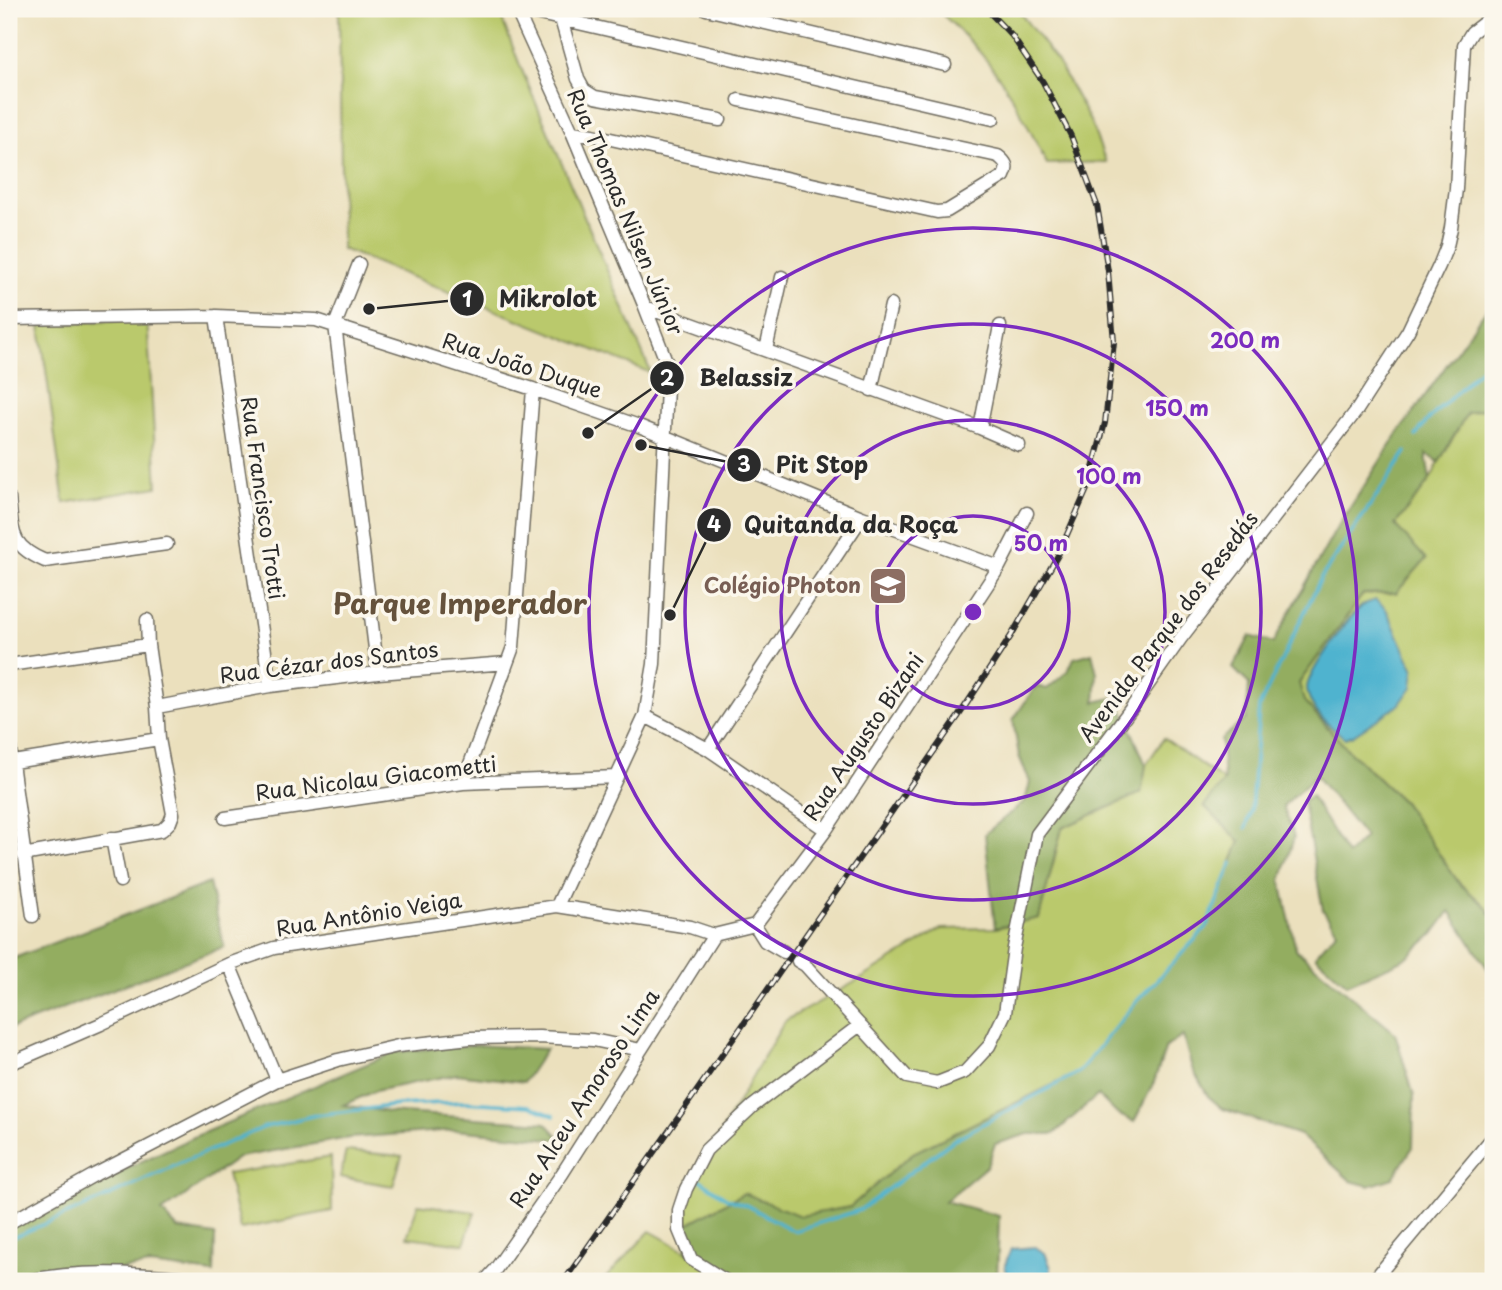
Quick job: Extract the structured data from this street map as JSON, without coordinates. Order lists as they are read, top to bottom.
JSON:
{
  "streets": {
    "street": [
      "Rua Thomas Nilsen Júnior",
      "Rua João Duque",
      "Rua Francisco Trotti",
      "Avenida Parque dos Resedás",
      "Rua Cézar dos Santos",
      "Rua Augusto Bizani",
      "Rua Nicolau Giacometti",
      "Rua Antônio Veiga",
      "Rua Alceu Amoroso Lima"
    ]
  },
  "crossings": [
    ["Rua Thomas Nilsen Júnior", "Rua João Duque"],
    ["Rua Thomas Nilsen Júnior", "Rua Nicolau Giacometti"],
    ["Rua Thomas Nilsen Júnior", "Rua Antônio Veiga"],
    ["Rua João Duque", "Rua Francisco Trotti"],
    ["Rua João Duque", "Rua Augusto Bizani"],
    ["Rua Francisco Trotti", "Rua Cézar dos Santos"],
    ["Rua Augusto Bizani", "Rua Antônio Veiga"],
    ["Rua Antônio Veiga", "Rua Alceu Amoroso Lima"]
  ],
  "districts": ["Parque Imperador"],
  "places": {
    "other": [
      "Mikrolot",
      "Belassiz",
      "Pit Stop",
      "Quitanda da Roça"
    ],
    "school or university": ["Colégio Photon"]
  },
  "rings": [
    "200 m",
    "150 m",
    "100 m",
    "50 m"
  ]
}
